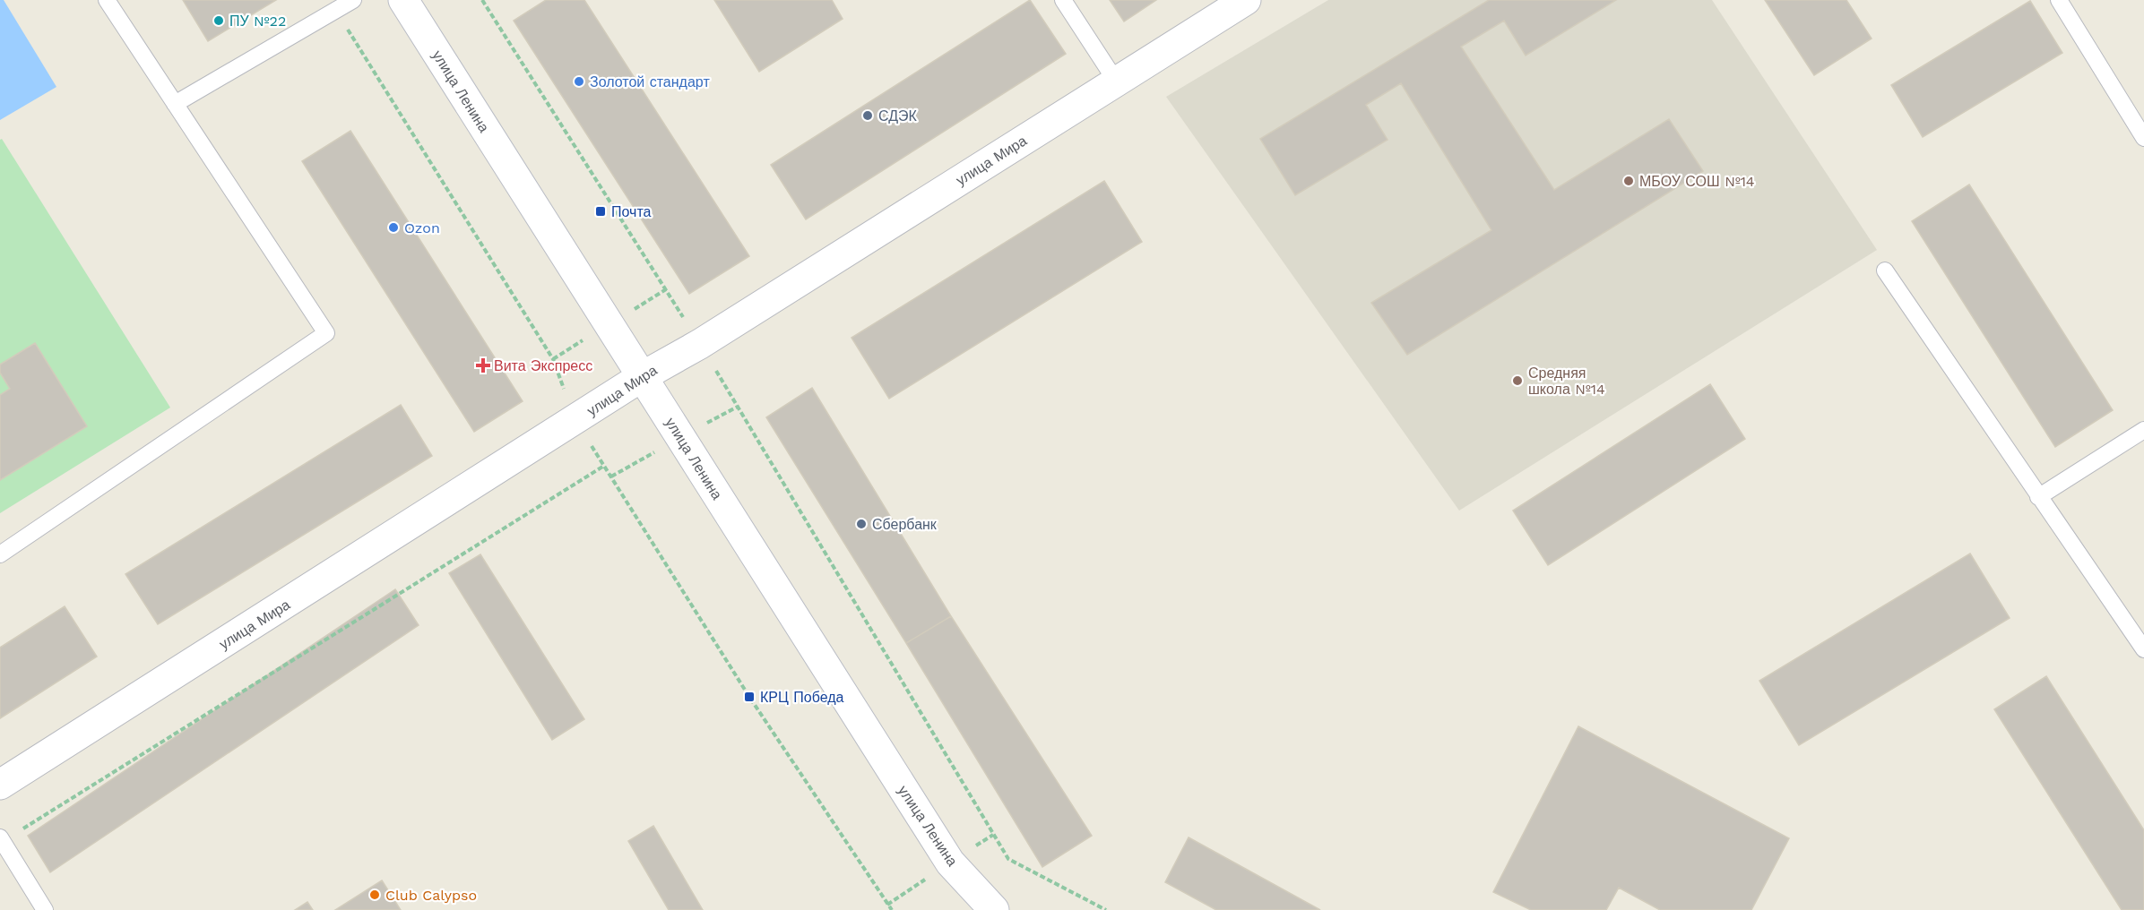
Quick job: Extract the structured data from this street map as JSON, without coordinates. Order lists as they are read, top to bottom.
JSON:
{
  "streets": {
    "street": ["улица Ленина", "улица Мира"]
  },
  "crossings": [
    ["улица Ленина", "улица Мира"]
  ],
  "places": {
    "other": [
      "ПУ №22",
      "Золотой стандарт",
      "СДЭК",
      "МБОУ СОШ №14",
      "Ozon",
      "Средняя школа №14",
      "Сбербанк",
      "Club Calypso"
    ],
    "transit": ["Почта", "КРЦ Победа"],
    "health": ["Вита Экспресс"]
  }
}
